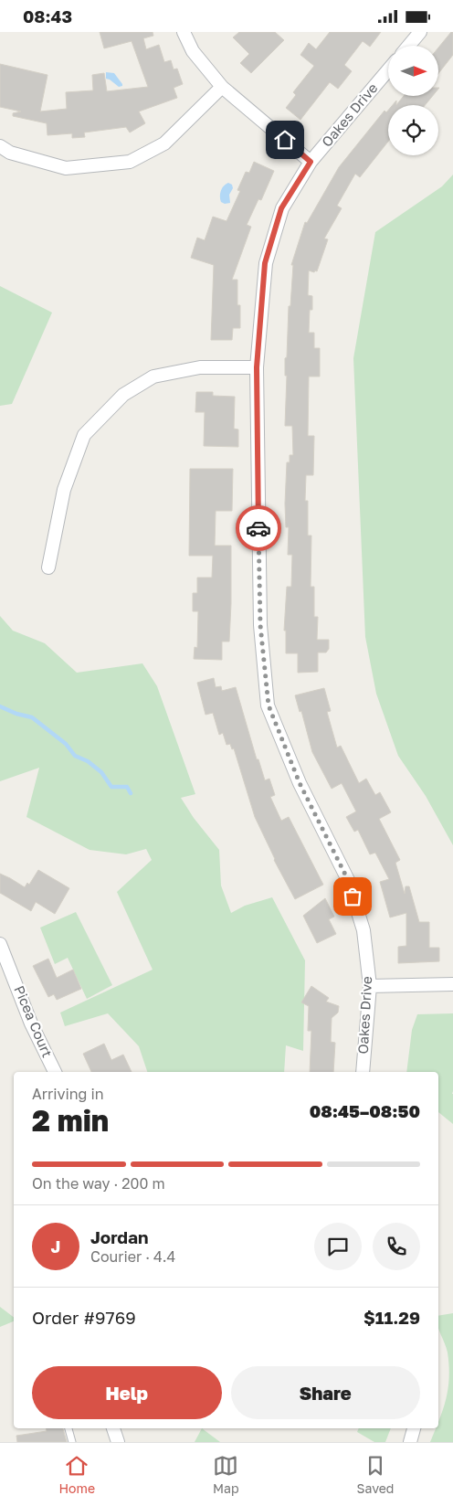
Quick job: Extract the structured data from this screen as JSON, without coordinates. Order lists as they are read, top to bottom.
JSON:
{
  "streets": {
    "street": ["Oakes Drive", "Picea Court"]
  },
  "north": "right",
  "page": {
    "status": "08:43",
    "heading": ["2 min", "Arriving in", "08:45–08:50"],
    "panel": [
      "Jordan",
      "Courier · 4.4",
      "Order #9769",
      "$11.29"
    ],
    "bar": "On the way · 200 m",
    "round": "J",
    "buttons": ["Help", "Share"],
    "tabs": ["Home", "Map", "Saved"]
  }
}
